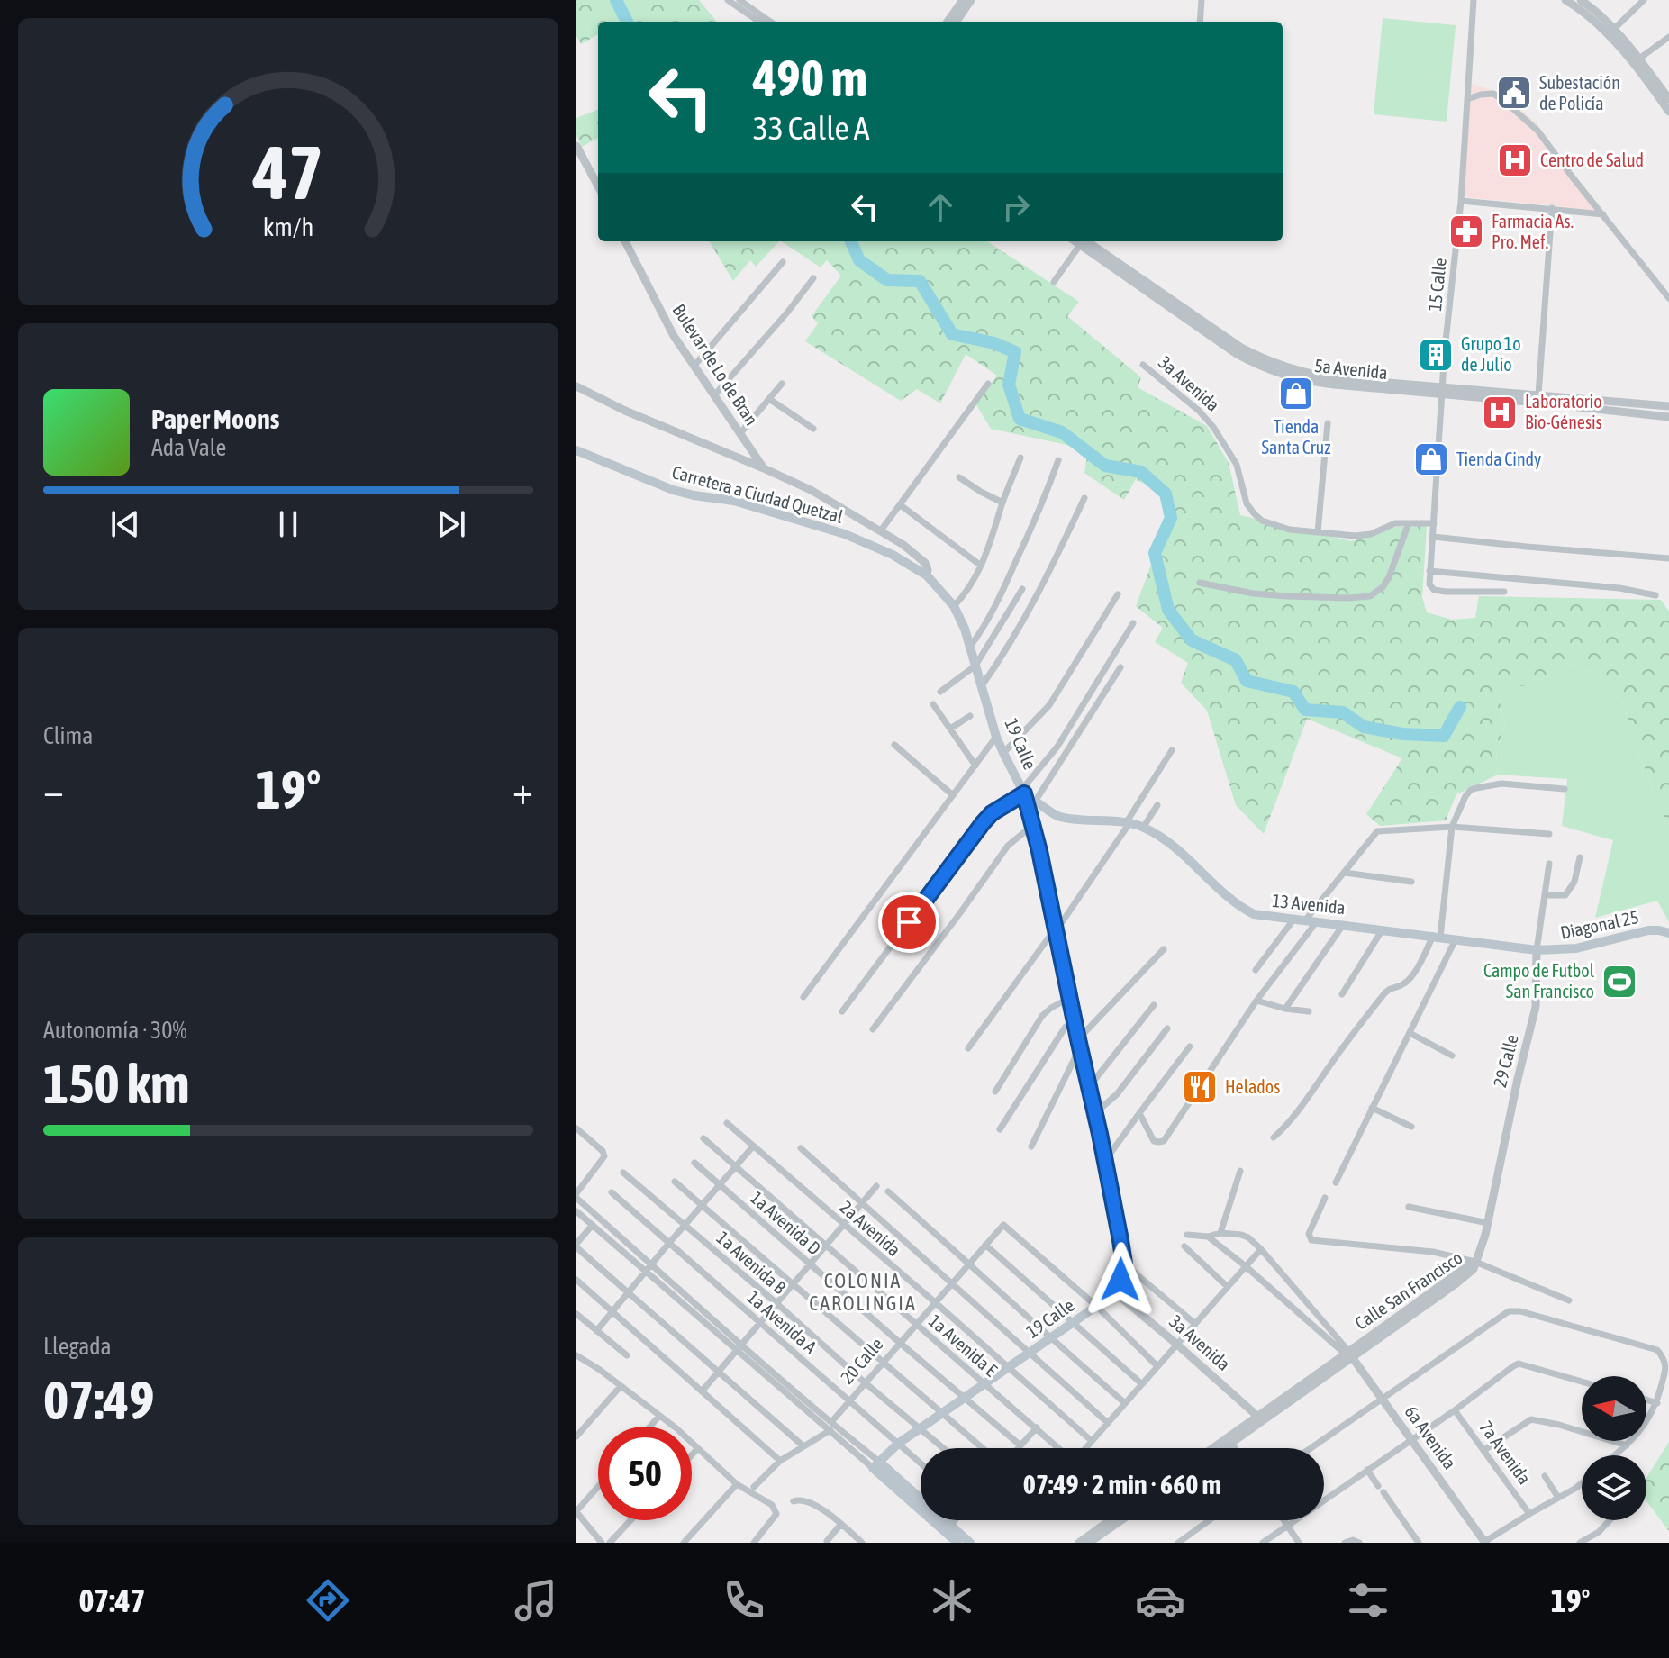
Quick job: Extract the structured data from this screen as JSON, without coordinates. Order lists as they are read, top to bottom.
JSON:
{
  "streets": {
    "main road": [
      "Carretera a Ciudad Quetzal",
      "19 Calle",
      "13 Avenida",
      "Diagonal 25"
    ],
    "street": [
      "15 Calle",
      "Bulevar de Lo de Bran",
      "5a Avenida",
      "3a Avenida",
      "29 Calle",
      "1a Avenida D",
      "2a Avenida",
      "1a Avenida B",
      "Calle San Francisco",
      "1a Avenida A",
      "1a Avenida E",
      "20 Calle",
      "6a Avenida",
      "7a Avenida"
    ]
  },
  "crossings": [
    ["15 Calle", "5a Avenida"],
    ["Bulevar de Lo de Bran", "19 Calle"],
    ["3a Avenida", "19 Calle"],
    ["3a Avenida", "Calle San Francisco"],
    ["Carretera a Ciudad Quetzal", "19 Calle"],
    ["19 Calle", "13 Avenida"],
    ["19 Calle", "1a Avenida D"],
    ["19 Calle", "2a Avenida"],
    ["19 Calle", "1a Avenida B"],
    ["19 Calle", "1a Avenida A"],
    ["19 Calle", "1a Avenida E"],
    ["19 Calle", "20 Calle"],
    ["13 Avenida", "Diagonal 25"],
    ["13 Avenida", "29 Calle"],
    ["Diagonal 25", "29 Calle"],
    ["29 Calle", "Calle San Francisco"],
    ["1a Avenida D", "20 Calle"],
    ["2a Avenida", "20 Calle"],
    ["1a Avenida B", "20 Calle"],
    ["Calle San Francisco", "6a Avenida"],
    ["1a Avenida A", "20 Calle"],
    ["1a Avenida E", "20 Calle"]
  ],
  "districts": ["COLONIA CAROLINGIA"],
  "places": {
    "public building": ["Subestación de Policía"],
    "hospital": ["Centro de Salud", "Laboratorio Bio-Génesis"],
    "pharmacy": ["Farmacia As. Pro. Mef."],
    "building": ["Grupo 1o de Julio"],
    "shop": ["Tienda Santa Cruz", "Tienda Cindy"],
    "sports": ["Campo de Futbol San Francisco"],
    "restaurant": ["Helados"]
  },
  "north": "left",
  "page": {
    "turn": ["490 m", "33 Calle A"],
    "song": ["Paper Moons", "Ada Vale"],
    "tile": [
      "Clima",
      ["Autonomía · 30%", "150 km"],
      ["Llegada", "07:49"]
    ],
    "heat": ["−", "19°", "+"],
    "limit": "50",
    "trip": "07:49 · 2 min · 660 m",
    "tabs": ["07:47", "19°"],
    "gauge": ["47", "km/h"]
  }
}
